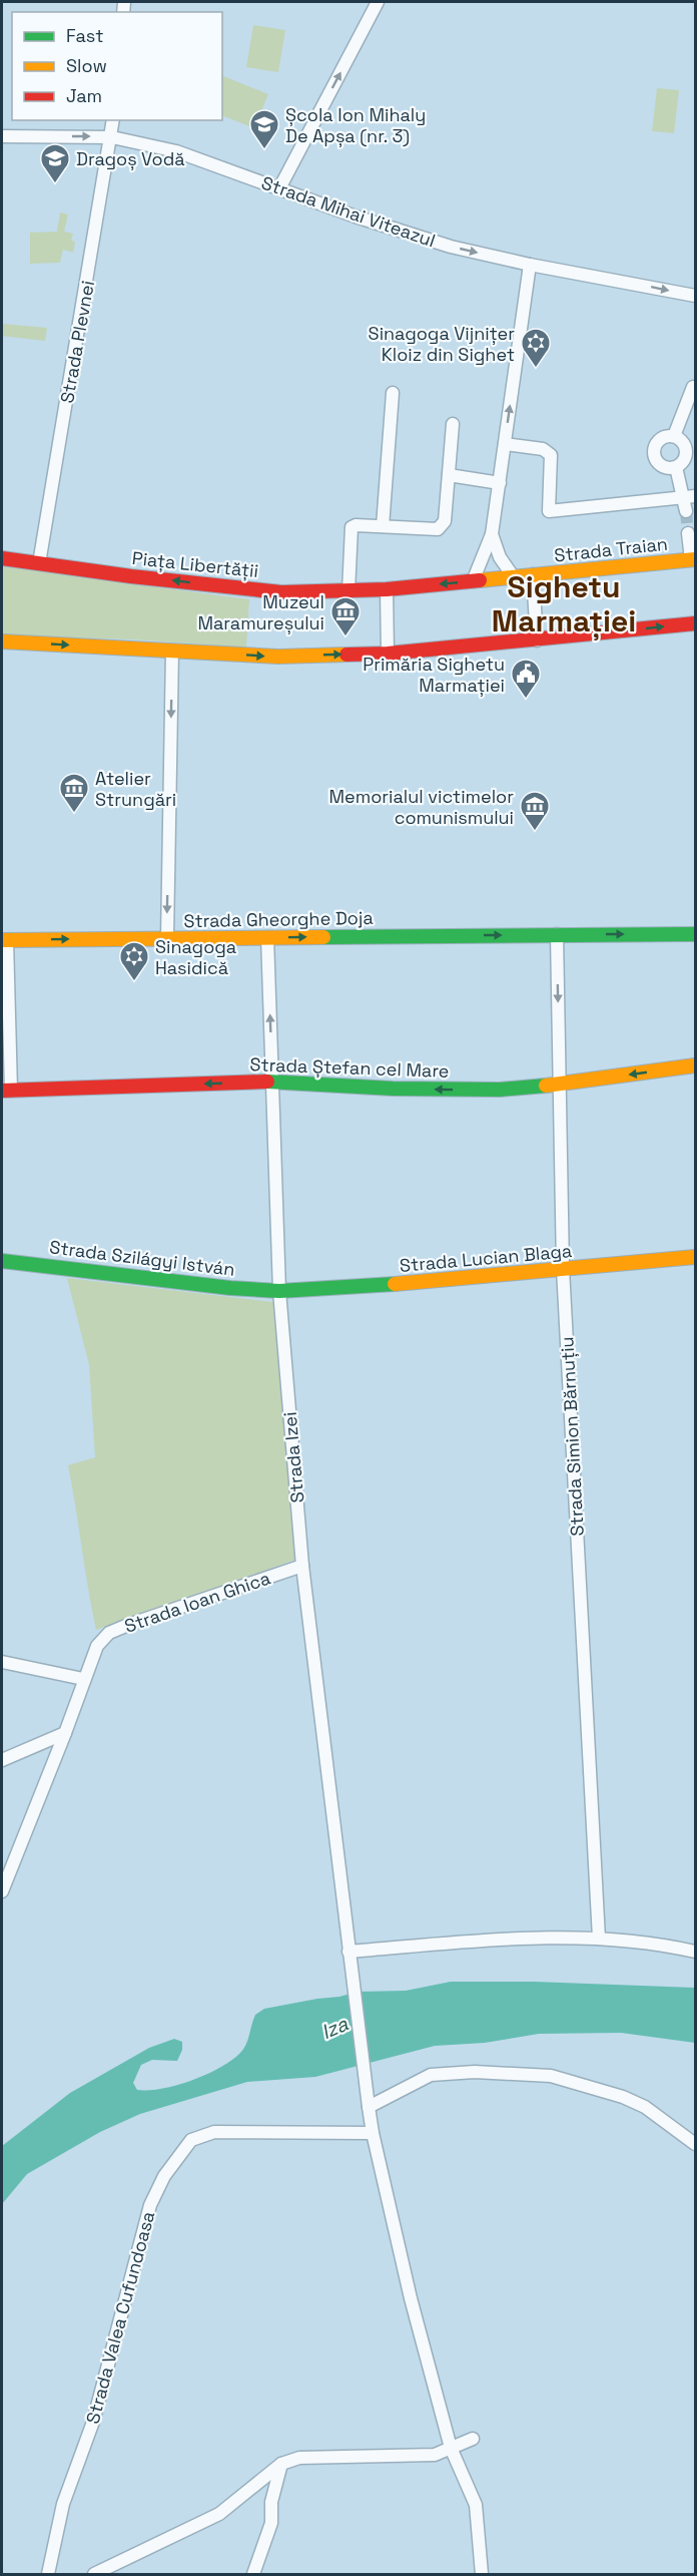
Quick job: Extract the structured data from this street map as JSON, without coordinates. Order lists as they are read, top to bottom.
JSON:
{
  "streets": {
    "main road": [
      "Strada Traian",
      "Piața Libertății",
      "Strada Gheorghe Doja",
      "Strada Ștefan cel Mare",
      "Strada Szilágyi István",
      "Strada Lucian Blaga"
    ],
    "street": [
      "Strada Mihai Viteazul",
      "Strada Plevnei",
      "Strada Simion Bărnuțiu",
      "Strada Izei",
      "Strada Ioan Ghica",
      "Strada Valea Cufundoasa"
    ]
  },
  "crossings": [
    ["Strada Mihai Viteazul", "Strada Plevnei"],
    ["Strada Plevnei", "Piața Libertății"],
    ["Strada Traian", "Piața Libertății"],
    ["Strada Gheorghe Doja", "Strada Simion Bărnuțiu"],
    ["Strada Gheorghe Doja", "Strada Izei"],
    ["Strada Ștefan cel Mare", "Strada Simion Bărnuțiu"],
    ["Strada Ștefan cel Mare", "Strada Izei"],
    ["Strada Szilágyi István", "Strada Lucian Blaga"],
    ["Strada Szilágyi István", "Strada Izei"],
    ["Strada Lucian Blaga", "Strada Simion Bărnuțiu"],
    ["Strada Lucian Blaga", "Strada Izei"],
    ["Strada Izei", "Strada Ioan Ghica"]
  ],
  "one_way": ["Strada Mihai Viteazul", "Strada Gheorghe Doja", "Strada Ștefan cel Mare"],
  "districts": ["Sighetu Marmației"],
  "water": ["Iza"],
  "places": {
    "school or university": ["Școla Ion Mihaly De Apșa (nr. 3)", "Dragoș Vodă"],
    "synagogue": ["Sinagoga Vijnițer Kloiz din Sighet", "Sinagoga Hasidică"],
    "museum": ["Muzeul Maramureșului", "Atelier Strungări", "Memorialul victimelor comunismului"],
    "public building": ["Primăria Sighetu Marmației"]
  },
  "legend": ["Fast", "Slow", "Jam"]
}
